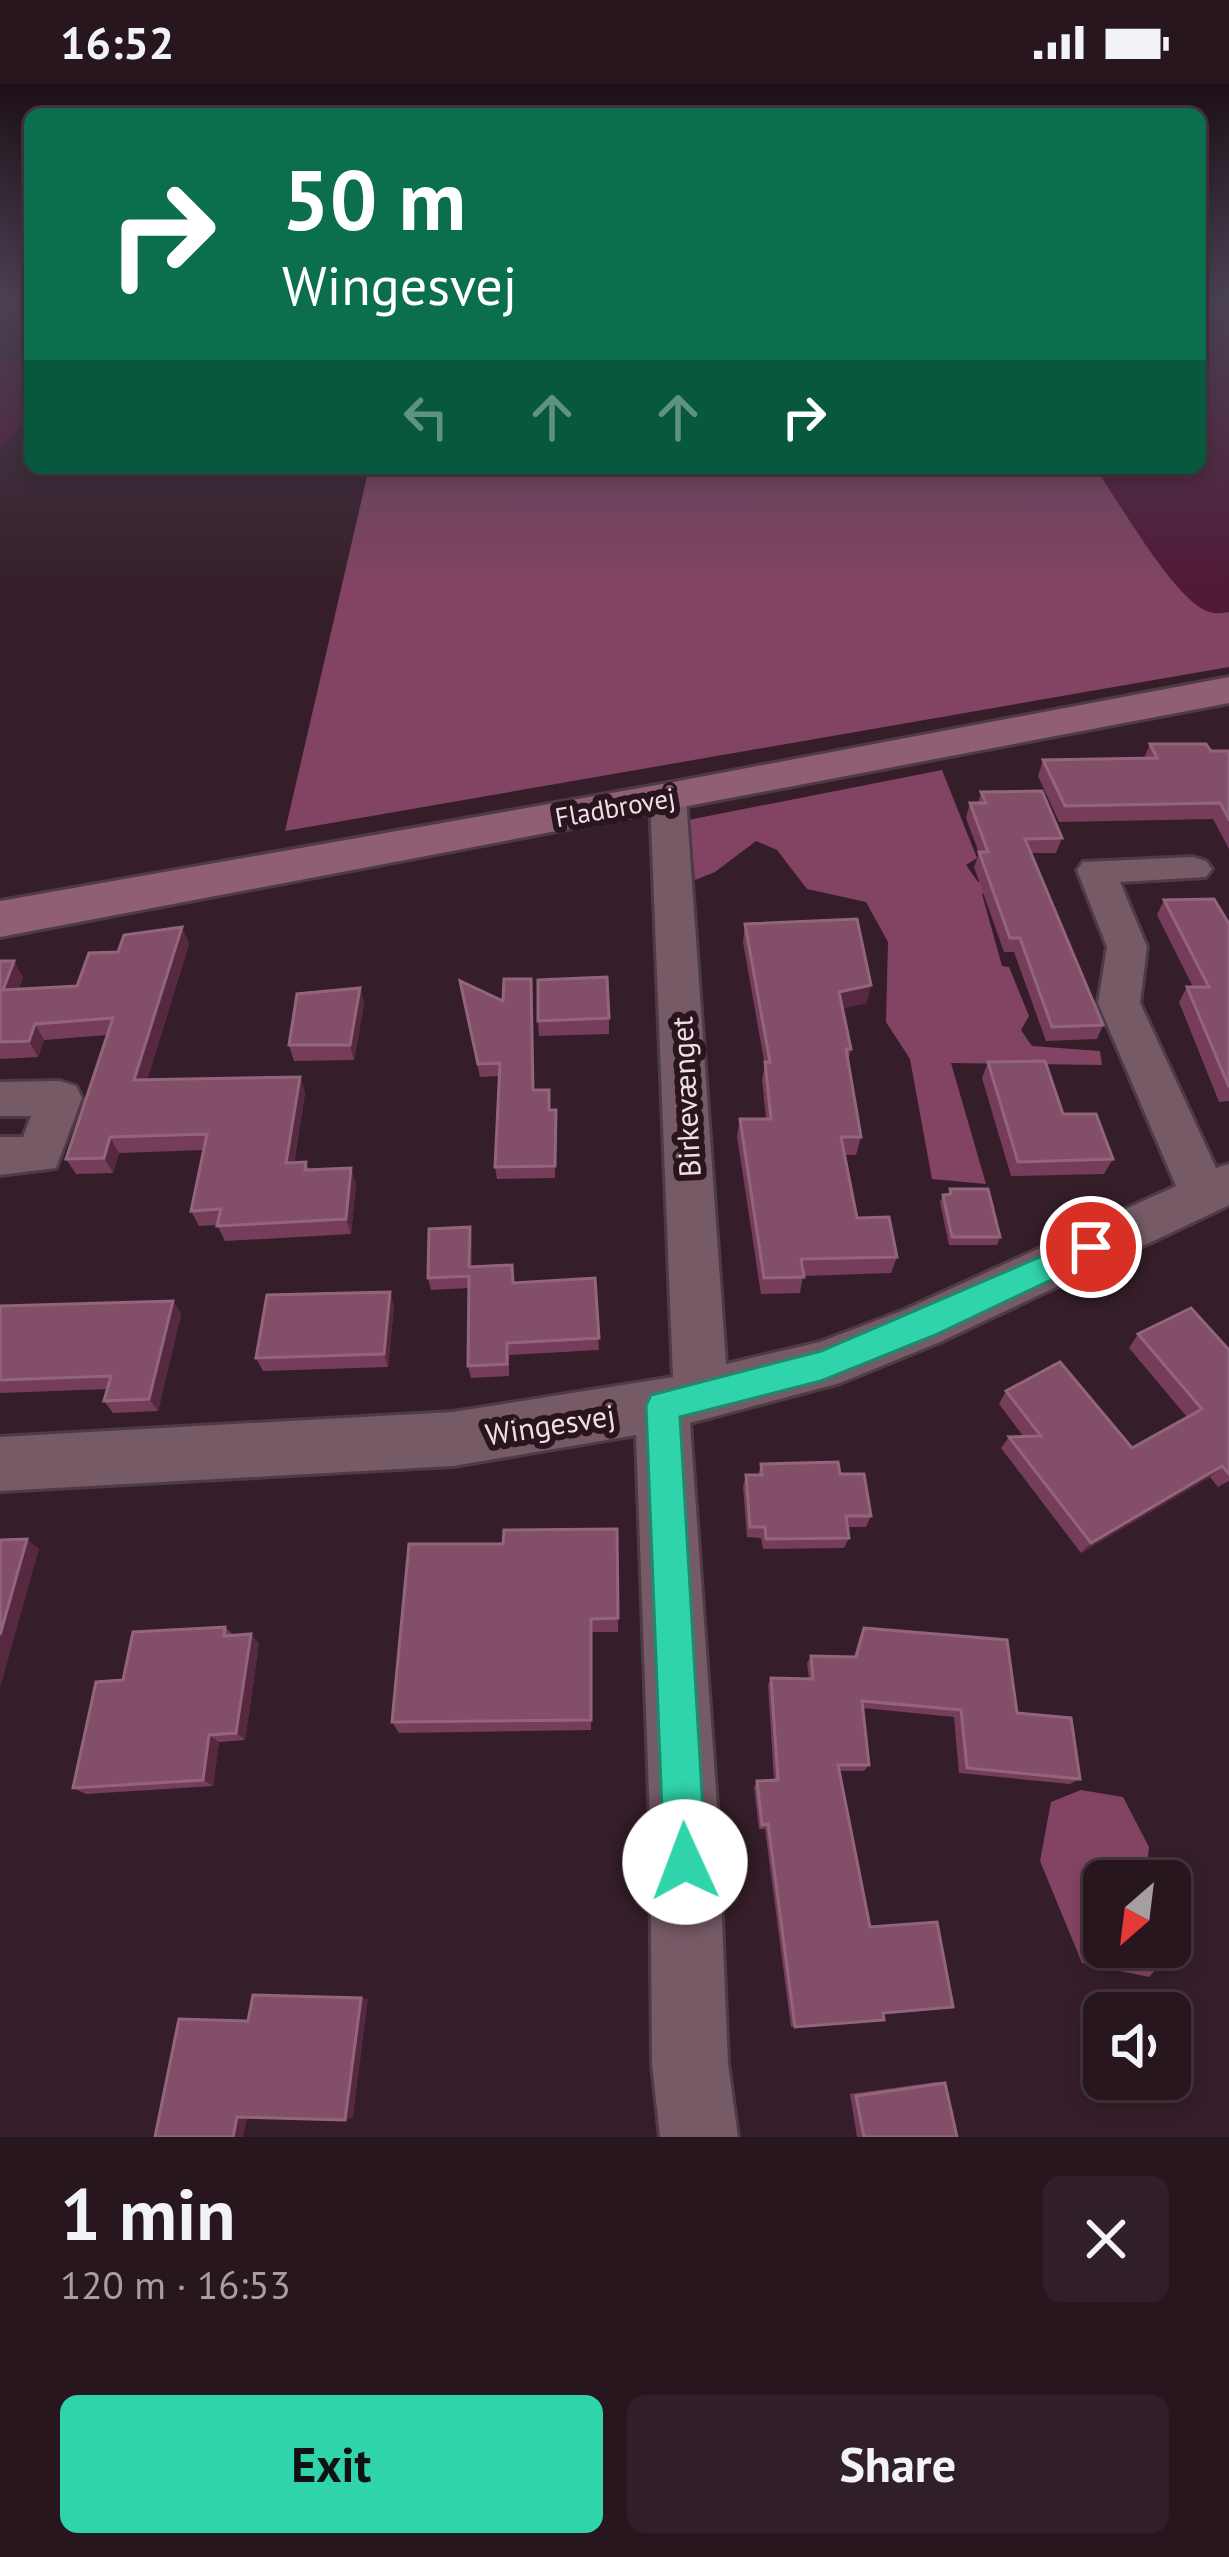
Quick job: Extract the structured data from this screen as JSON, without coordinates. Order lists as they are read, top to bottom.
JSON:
{
  "streets": {
    "main road": ["Fladbrovej"],
    "street": ["Birkevænget", "Wingesvej"]
  },
  "crossings": [
    ["Fladbrovej", "Birkevænget"],
    ["Birkevænget", "Wingesvej"]
  ],
  "north": "bottom left",
  "page": {
    "status": "16:52",
    "turn": ["50 m", "Wingesvej"],
    "heading": ["1 min", "120 m · 16:53"],
    "buttons": ["Exit", "Share"]
  }
}
